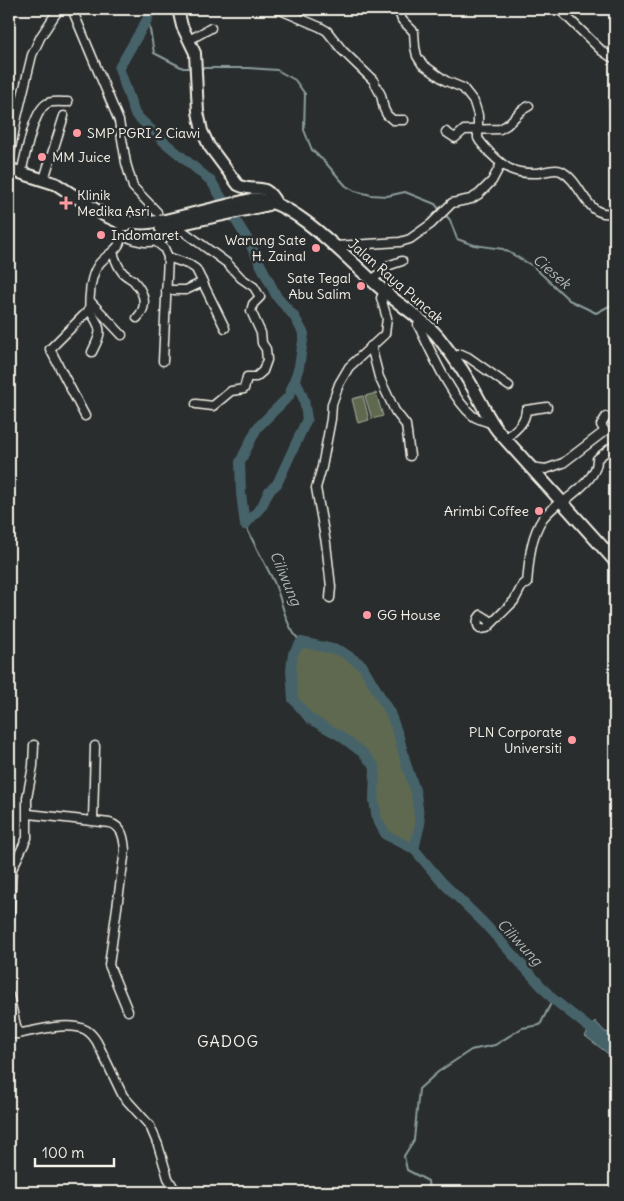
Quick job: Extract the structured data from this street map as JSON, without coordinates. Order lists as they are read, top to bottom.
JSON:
{
  "streets": {
    "highway": ["Jalan Raya Puncak"]
  },
  "districts": ["GADOG"],
  "water": ["Ciesek", "Ciliwung"],
  "places": {
    "other": [
      "SMP PGRI 2 Ciawi",
      "MM Juice",
      "Indomaret",
      "Warung Sate H. Zainal",
      "Sate Tegal Abu Salim",
      "Arimbi Coffee",
      "GG House",
      "PLN Corporate Universiti"
    ],
    "health": ["Klinik Medika Asri"]
  },
  "scale_bar": "100 m"
}
